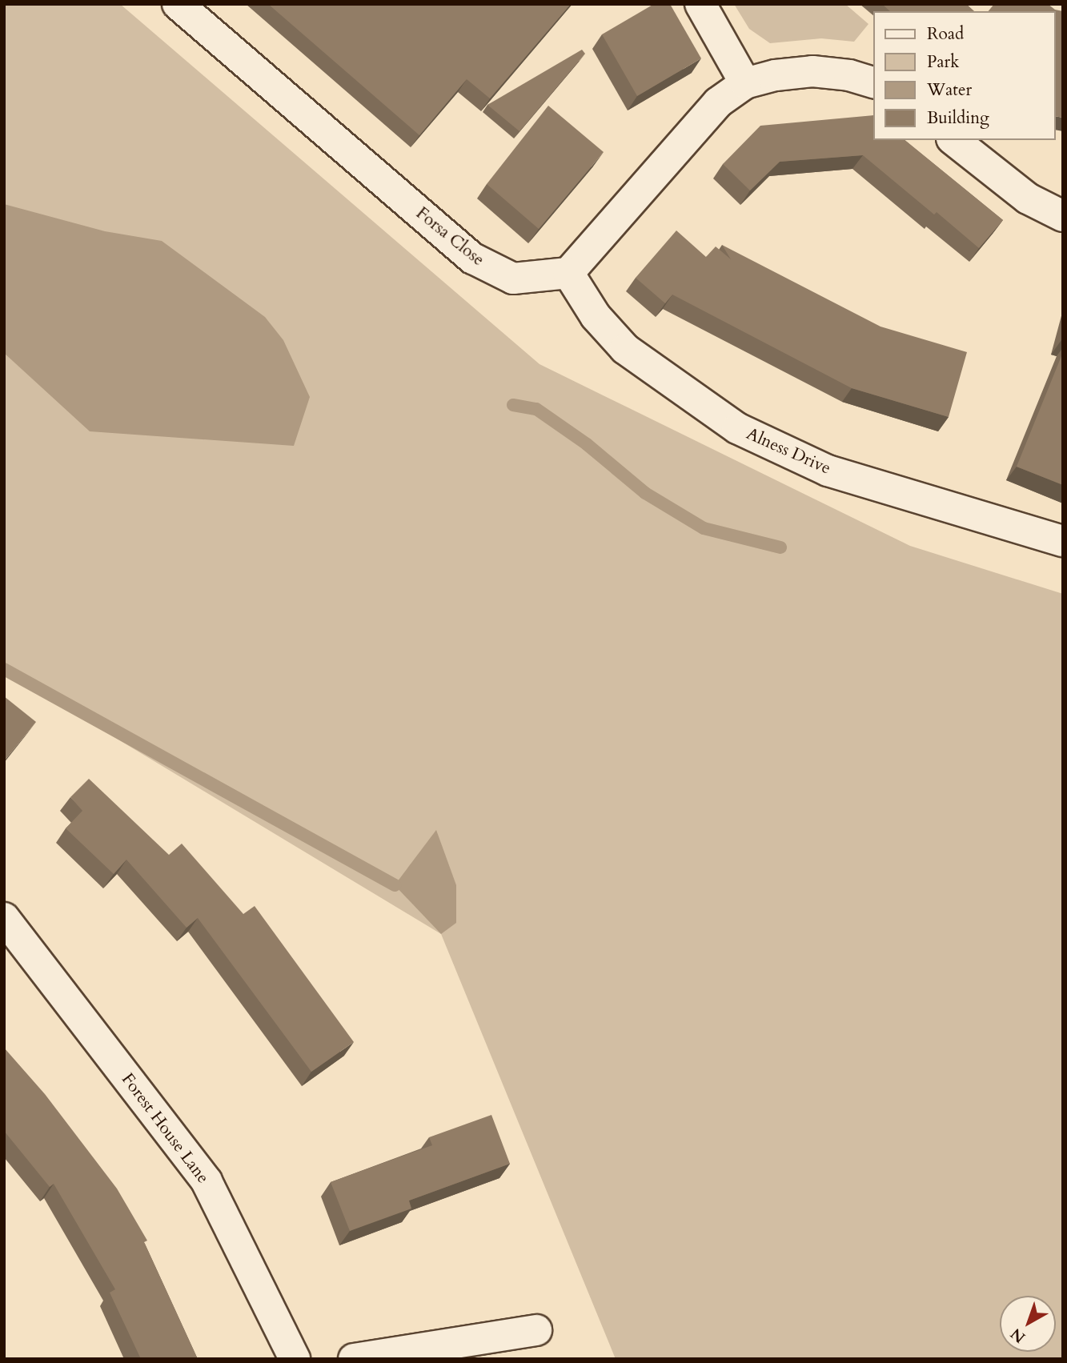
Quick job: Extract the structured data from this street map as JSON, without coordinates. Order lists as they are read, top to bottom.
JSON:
{
  "streets": {
    "street": ["Forsa Close", "Alness Drive", "Forest House Lane"]
  },
  "crossings": [
    ["Forsa Close", "Alness Drive"]
  ],
  "legend": [
    "Road",
    "Park",
    "Water",
    "Building"
  ],
  "north": "bottom left"
}
